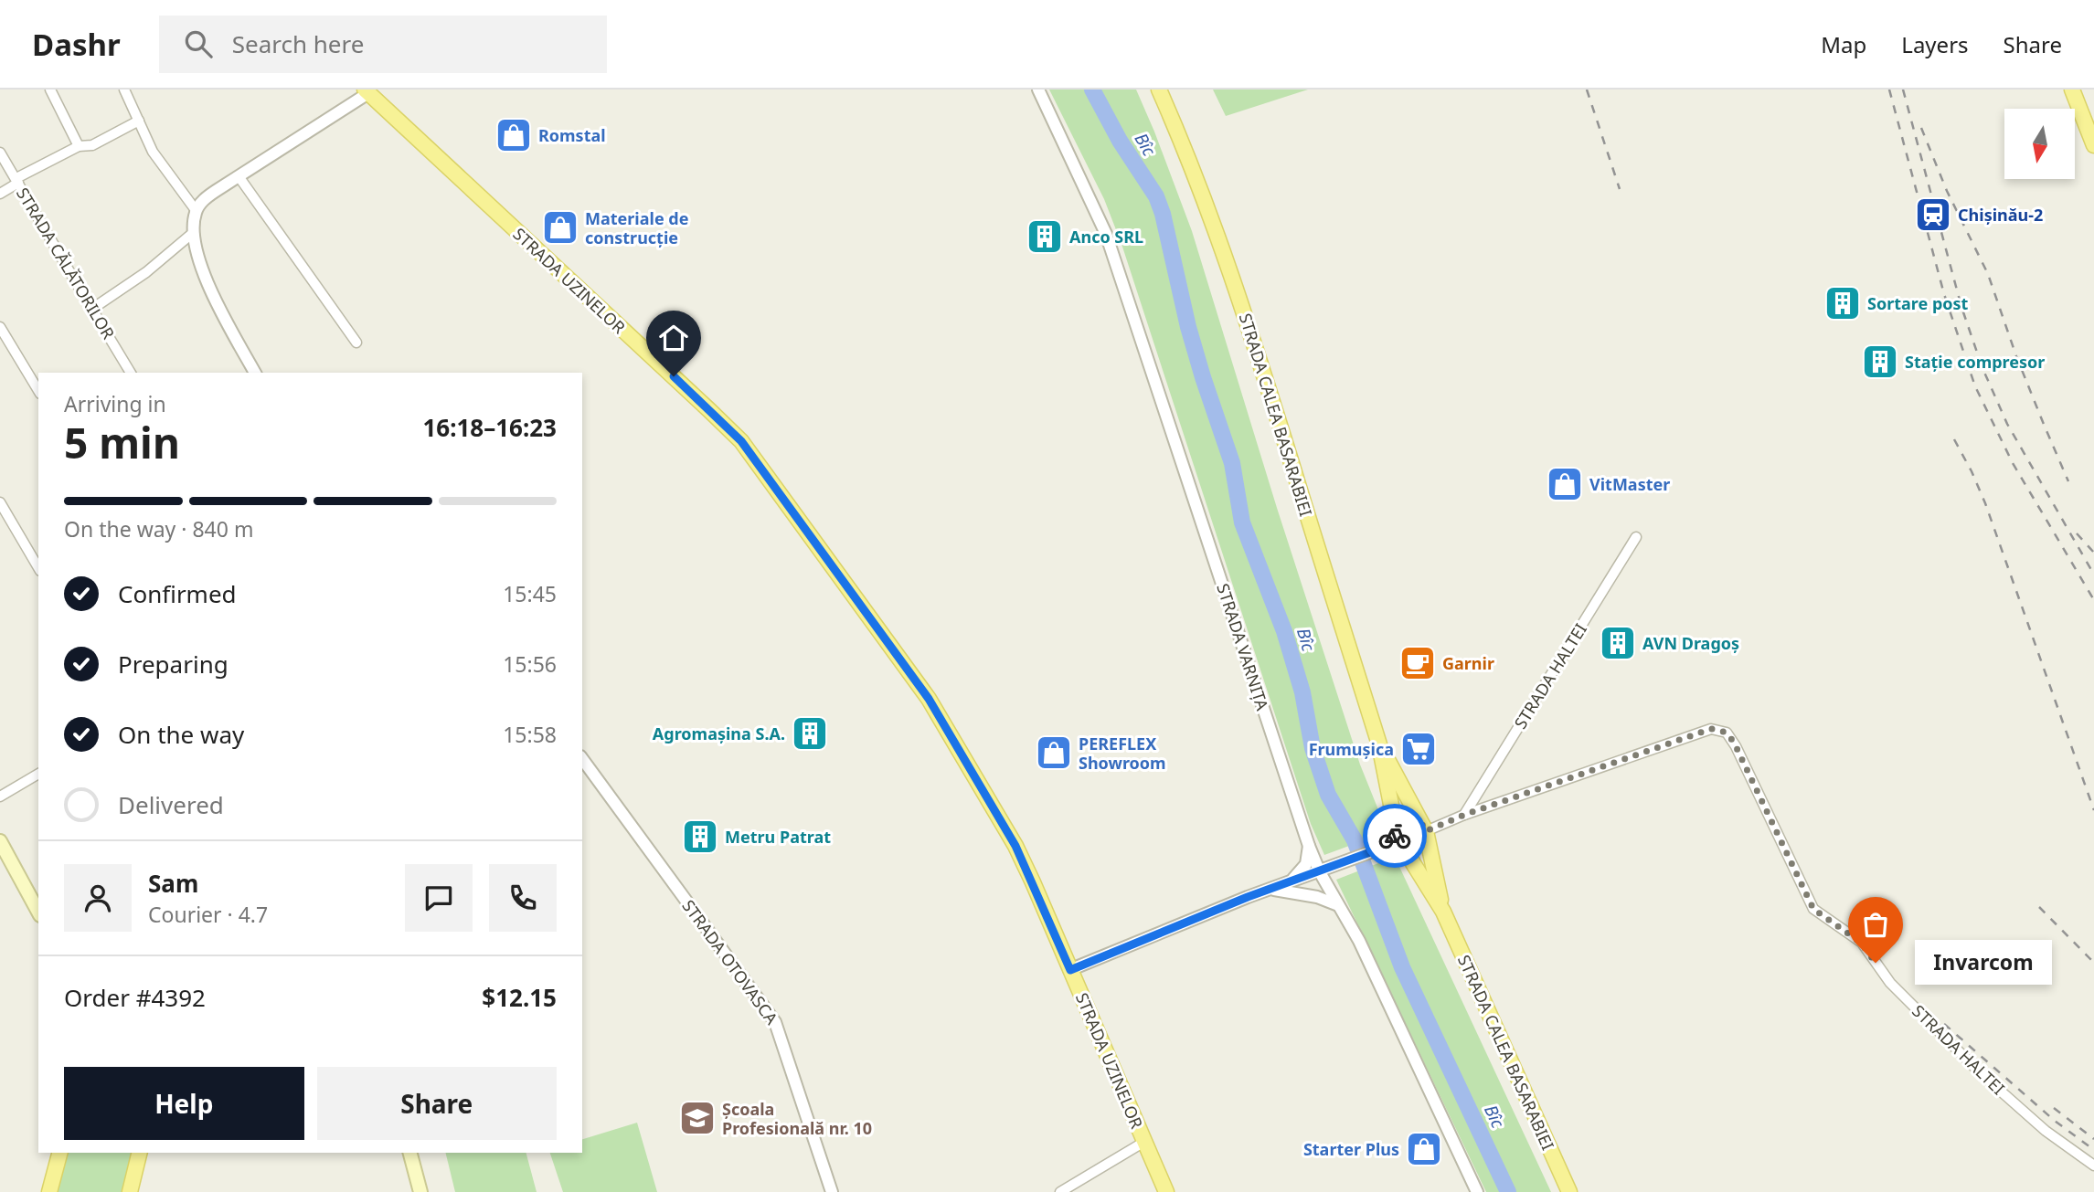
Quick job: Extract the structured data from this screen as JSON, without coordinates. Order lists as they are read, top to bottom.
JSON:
{
  "streets": {
    "main road": ["STRADA UZINELOR", "STRADA CALEA BASARABIEI"],
    "street": [
      "STRADA CĂLĂTORILOR",
      "STRADA VARNIȚA",
      "STRADA HALTEI",
      "STRADA OTOVASCA"
    ]
  },
  "crossings": [
    ["STRADA CALEA BASARABIEI", "STRADA HALTEI"]
  ],
  "water": ["Bîc"],
  "places": {
    "shop": [
      "Romstal",
      "Materiale de construcție",
      "VitMaster",
      "PEREFLEX Showroom",
      "Starter Plus"
    ],
    "station": ["Chișinău-2"],
    "building": [
      "Anco SRL",
      "Sortare post",
      "Stație compresor",
      "AVN Dragoș",
      "Agromașina S.A.",
      "Metru Patrat"
    ],
    "cafe": ["Garnir"],
    "supermarket": ["Frumușica"],
    "other": ["Invarcom"],
    "school or university": ["Școala Profesională nr. 10"]
  },
  "north": "bottom",
  "page": {
    "header": "Dashr",
    "search": "Search here",
    "nav": ["Map", "Layers", "Share"],
    "heading": ["5 min", "Arriving in", "16:18–16:23"],
    "panel": [
      "Sam",
      "Courier · 4.7",
      "Order #4392",
      "$12.15"
    ],
    "bar": "On the way · 840 m",
    "list": [
      ["Confirmed", "15:45"],
      ["Preparing", "15:56"],
      ["On the way", "15:58"],
      "Delivered"
    ],
    "bubble": "Invarcom",
    "buttons": ["Help", "Share"]
  }
}
